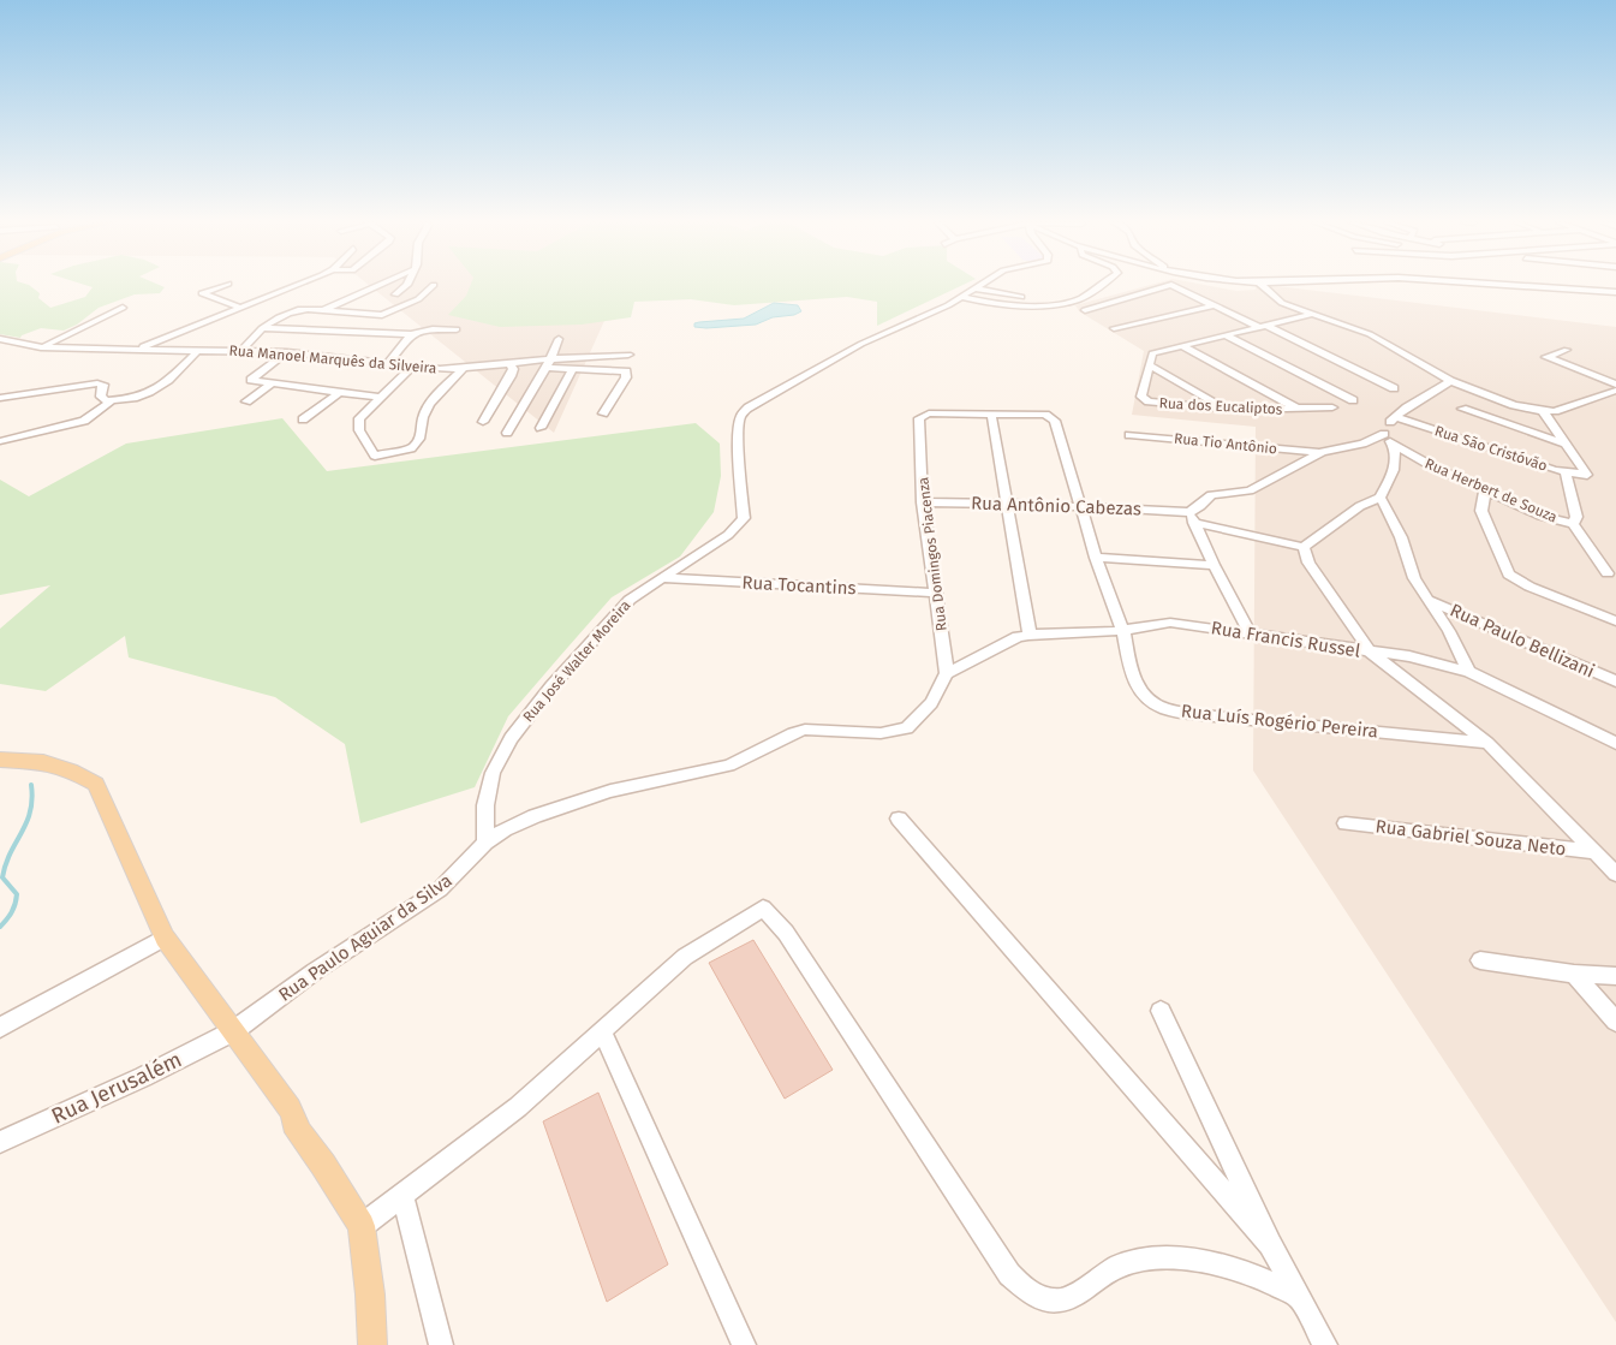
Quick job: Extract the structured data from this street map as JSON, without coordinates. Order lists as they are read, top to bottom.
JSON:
{
  "streets": {
    "street": [
      "Rua Manoel Marquês da Silveira",
      "Rua dos Eucaliptos",
      "Rua Tio Antônio",
      "Rua São Cristóvão",
      "Rua Herbert de Souza",
      "Rua Antônio Cabezas",
      "Rua Domingos Piacenza",
      "Rua Tocantins",
      "Rua Francis Russel",
      "Rua Paulo Bellizani",
      "Rua José Walter Moreira",
      "Rua Luís Rogério Pereira",
      "Rua Gabriel Souza Neto",
      "Rua Paulo Aguiar da Silva",
      "Rua Jerusalém"
    ]
  },
  "crossings": [
    ["Rua São Cristóvão", "Rua Herbert de Souza"],
    ["Rua Antônio Cabezas", "Rua Domingos Piacenza"],
    ["Rua Antônio Cabezas", "Rua Luís Rogério Pereira"],
    ["Rua Domingos Piacenza", "Rua Tocantins"],
    ["Rua Domingos Piacenza", "Rua Francis Russel"],
    ["Rua Domingos Piacenza", "Rua Luís Rogério Pereira"],
    ["Rua Domingos Piacenza", "Rua Paulo Aguiar da Silva"],
    ["Rua Tocantins", "Rua José Walter Moreira"],
    ["Rua Francis Russel", "Rua Luís Rogério Pereira"],
    ["Rua Francis Russel", "Rua Paulo Aguiar da Silva"],
    ["Rua José Walter Moreira", "Rua Paulo Aguiar da Silva"],
    ["Rua Paulo Aguiar da Silva", "Rua Jerusalém"]
  ]
}
